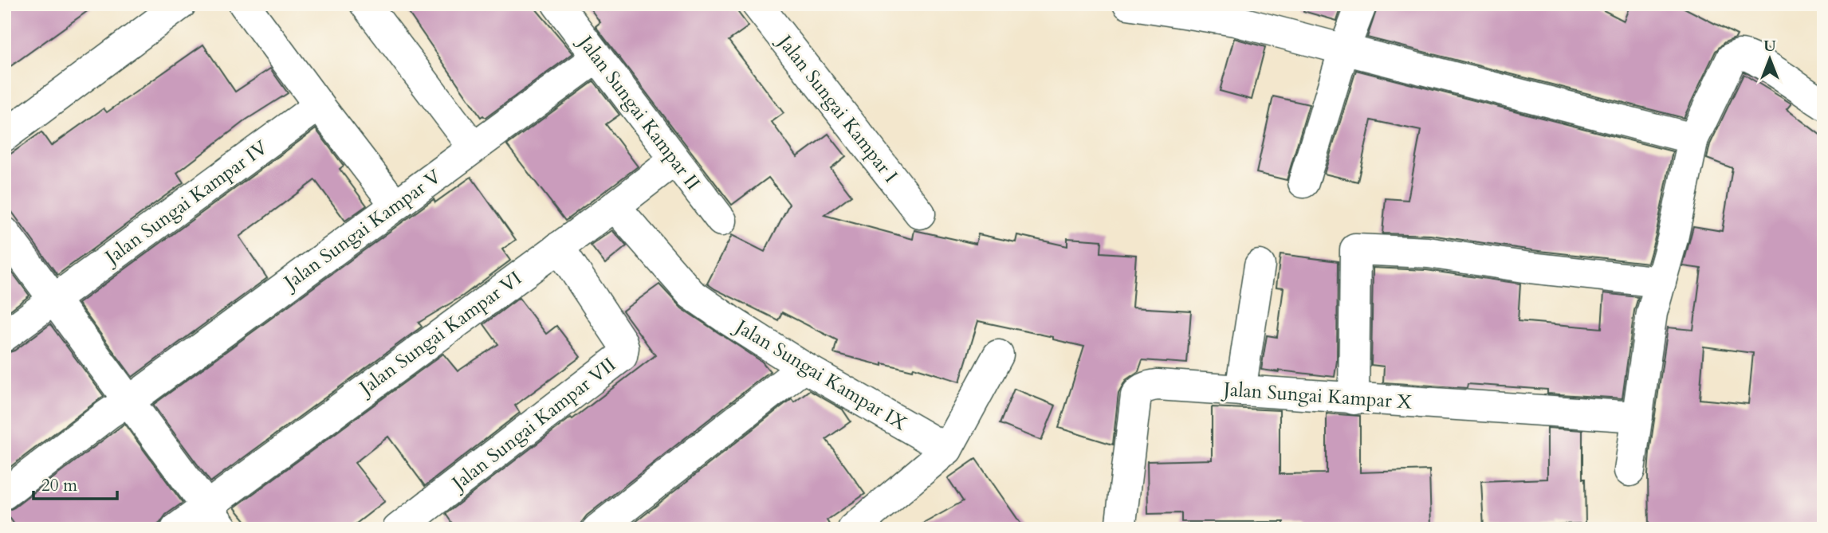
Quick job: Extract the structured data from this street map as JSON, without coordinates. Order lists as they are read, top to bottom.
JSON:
{
  "streets": {
    "street": [
      "Jalan Sungai Kampar I",
      "Jalan Sungai Kampar II",
      "Jalan Sungai Kampar IV",
      "Jalan Sungai Kampar V",
      "Jalan Sungai Kampar VI",
      "Jalan Sungai Kampar IX",
      "Jalan Sungai Kampar X",
      "Jalan Sungai Kampar VII"
    ]
  },
  "crossings": [
    ["Jalan Sungai Kampar II", "Jalan Sungai Kampar V"],
    ["Jalan Sungai Kampar II", "Jalan Sungai Kampar VI"],
    ["Jalan Sungai Kampar VI", "Jalan Sungai Kampar IX"],
    ["Jalan Sungai Kampar VI", "Jalan Sungai Kampar VII"]
  ],
  "scale_bar": "20 m",
  "north": "top"
}
